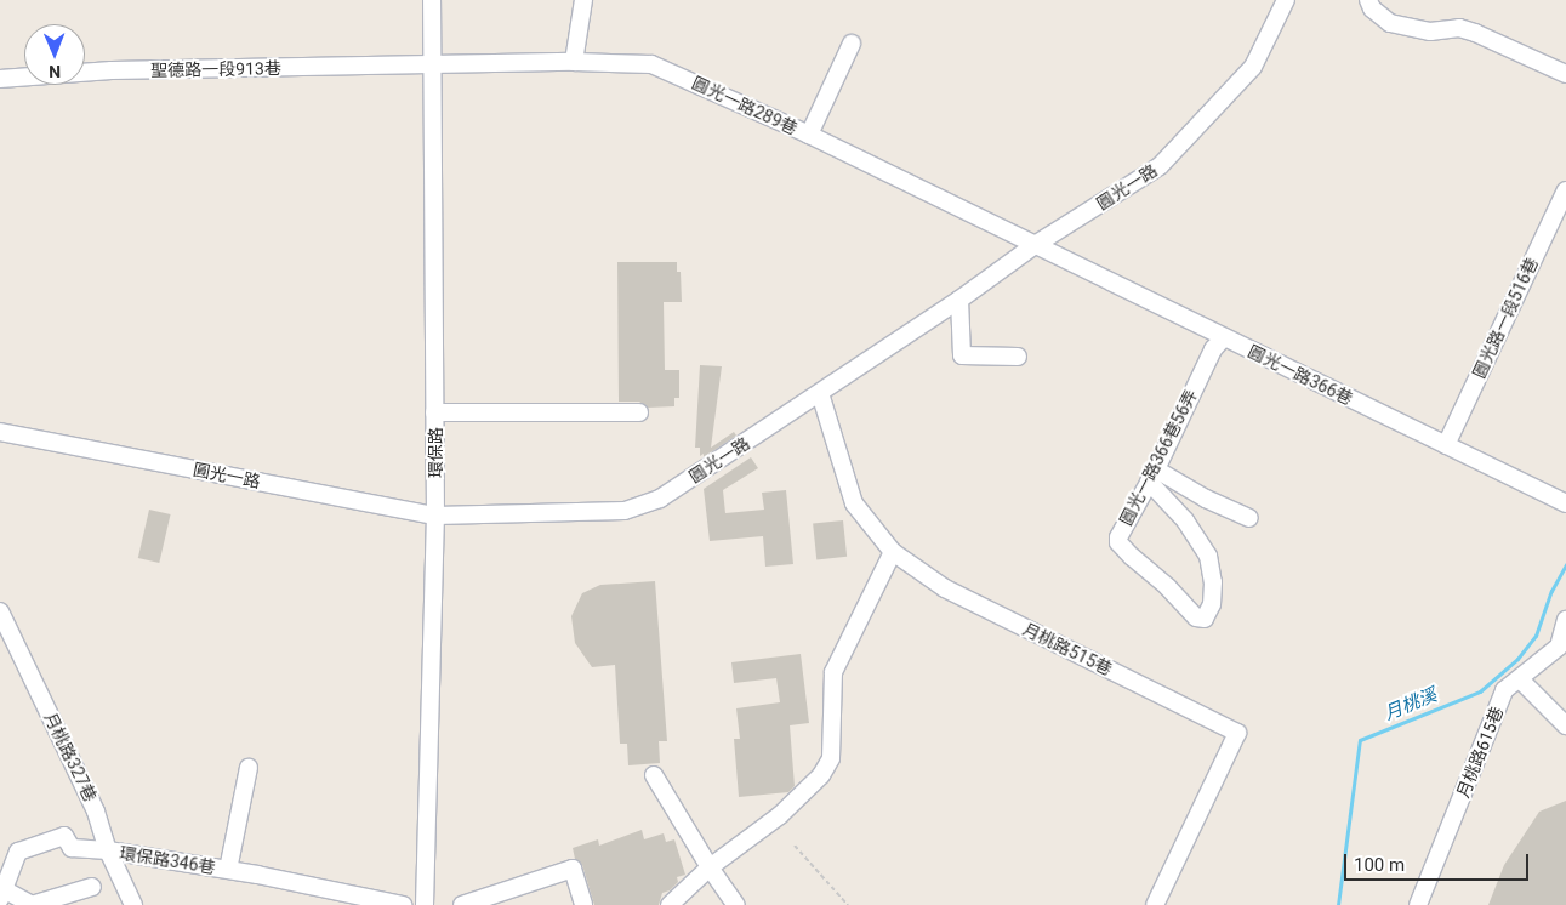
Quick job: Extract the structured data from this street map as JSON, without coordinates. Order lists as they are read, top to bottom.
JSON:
{
  "streets": {
    "street": [
      "聖德路一段913巷",
      "圓光一路289巷",
      "圓光一路",
      "圓光路一段516巷",
      "圓光一路366巷",
      "環保路",
      "圓光一路366巷56弄",
      "月桃路515巷",
      "月桃路615巷",
      "月桃路327巷",
      "環保路346巷"
    ]
  },
  "crossings": [
    ["聖德路一段913巷", "圓光一路289巷"],
    ["聖德路一段913巷", "環保路"],
    ["圓光一路289巷", "圓光一路"],
    ["圓光一路289巷", "圓光一路366巷"],
    ["圓光一路289巷", "環保路"],
    ["圓光一路", "圓光一路366巷"],
    ["圓光一路", "環保路"],
    ["圓光一路", "月桃路515巷"],
    ["圓光路一段516巷", "圓光一路366巷"],
    ["圓光一路366巷", "圓光一路366巷56弄"],
    ["月桃路327巷", "環保路346巷"]
  ],
  "water": ["月桃溪"],
  "scale_bar": "100 m",
  "north": "bottom"
}
